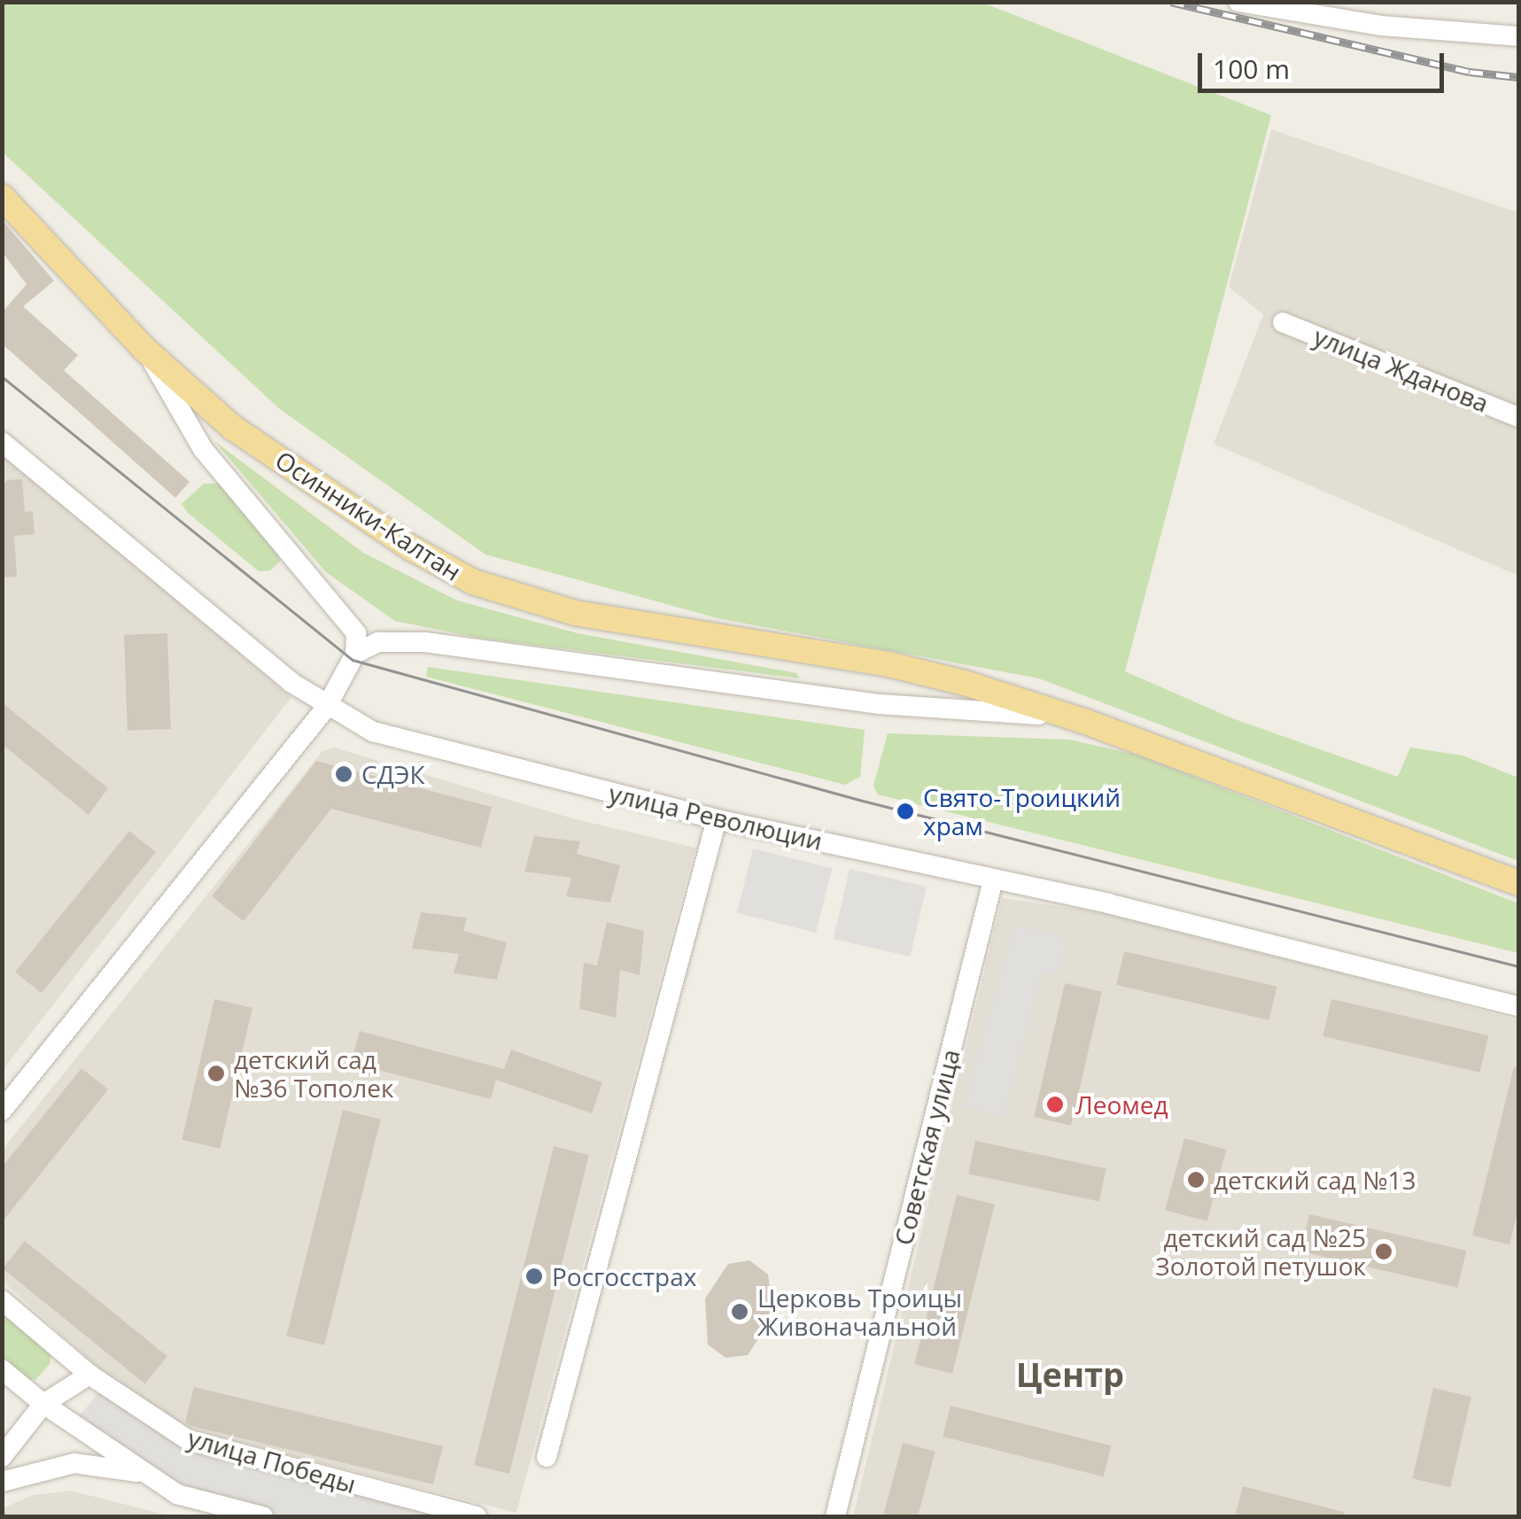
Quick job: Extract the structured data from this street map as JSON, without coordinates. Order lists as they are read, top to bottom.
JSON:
{
  "streets": {
    "main road": ["Осинники-Калтан"],
    "street": [
      "улица Жданова",
      "улица Революции",
      "Советская улица",
      "улица Победы"
    ]
  },
  "crossings": [
    ["улица Революции", "Советская улица"]
  ],
  "districts": ["Центр"],
  "places": [
    "СДЭК",
    "Свято-Троицкий храм",
    "детский сад №36 Тополек",
    "Леомед",
    "детский сад №13",
    "детский сад №25 Золотой петушок",
    "Росгосстрах",
    "Церковь Троицы Живоначальной"
  ],
  "scale_bar": "100 m"
}
